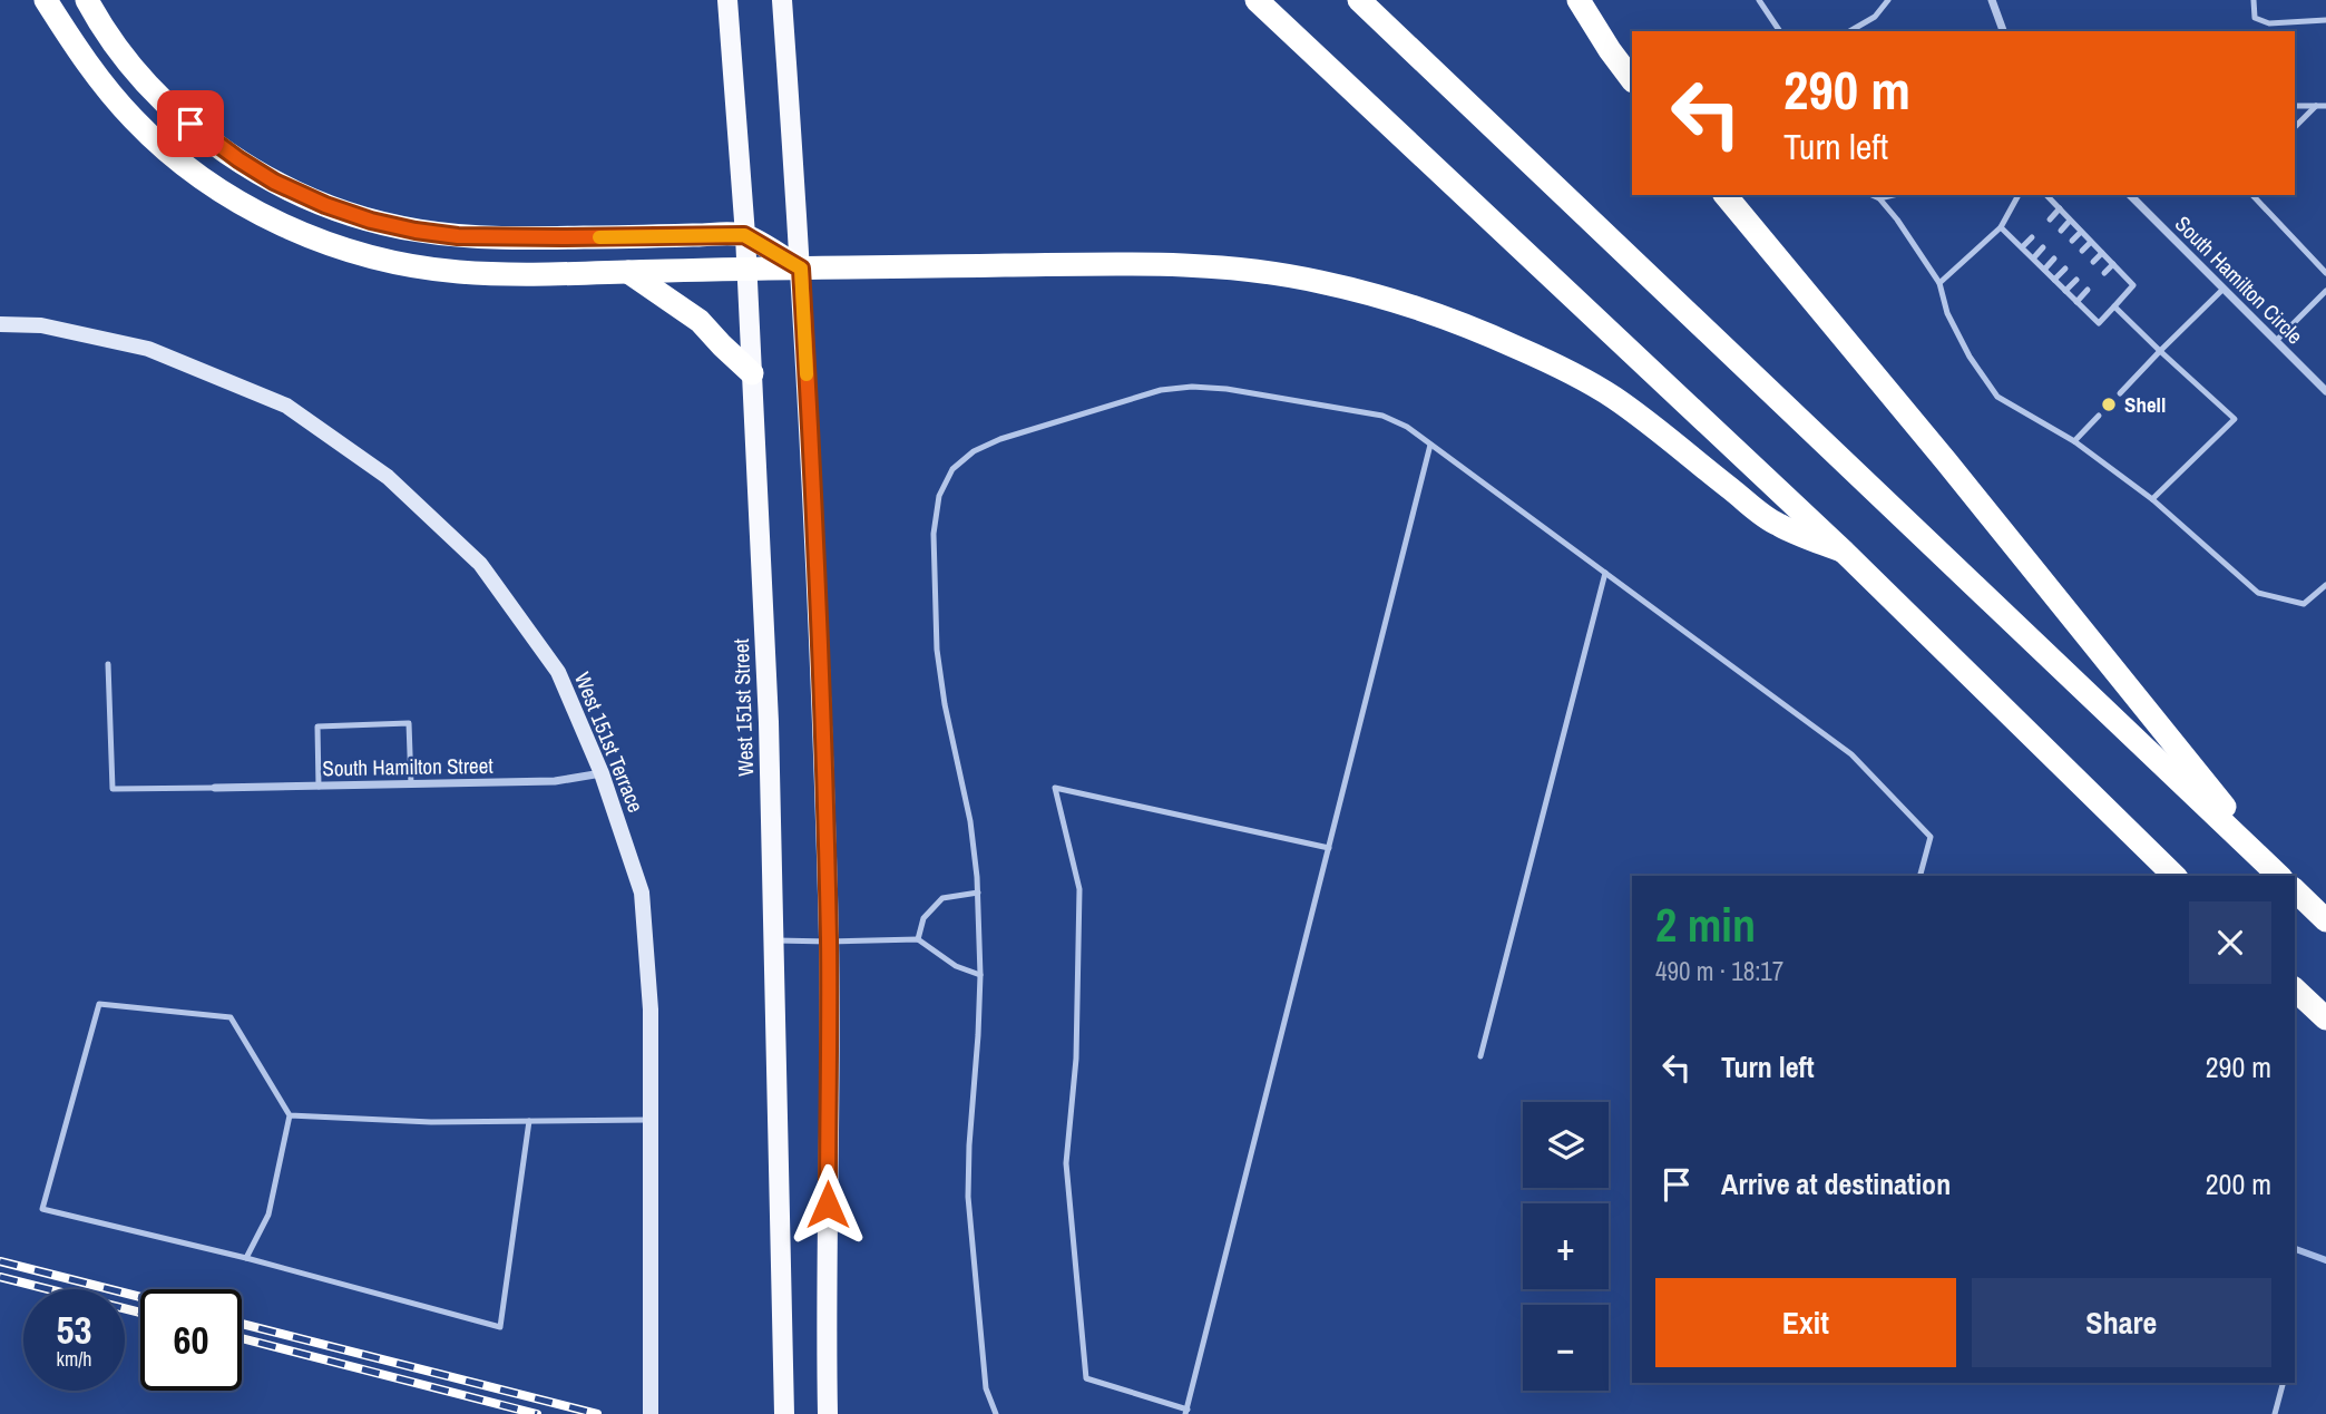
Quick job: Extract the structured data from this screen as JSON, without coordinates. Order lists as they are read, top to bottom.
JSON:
{
  "streets": {
    "main road": ["West 151st Street"],
    "street": ["South Hamilton Circle", "West 151st Terrace", "South Hamilton Street"]
  },
  "crossings": [
    ["West 151st Terrace", "South Hamilton Street"]
  ],
  "places": ["Shell"],
  "page": {
    "turn": ["290 m", "Turn left"],
    "heading": ["2 min", "490 m · 18:17"],
    "list": [
      {
        "name": "Turn left",
        "value": "290 m"
      },
      {
        "name": "Arrive at destination",
        "value": "200 m"
      }
    ],
    "map_buttons": ["+", "−"],
    "buttons": ["Exit", "Share"],
    "speed": "53 km/h",
    "limit": "60"
  }
}
